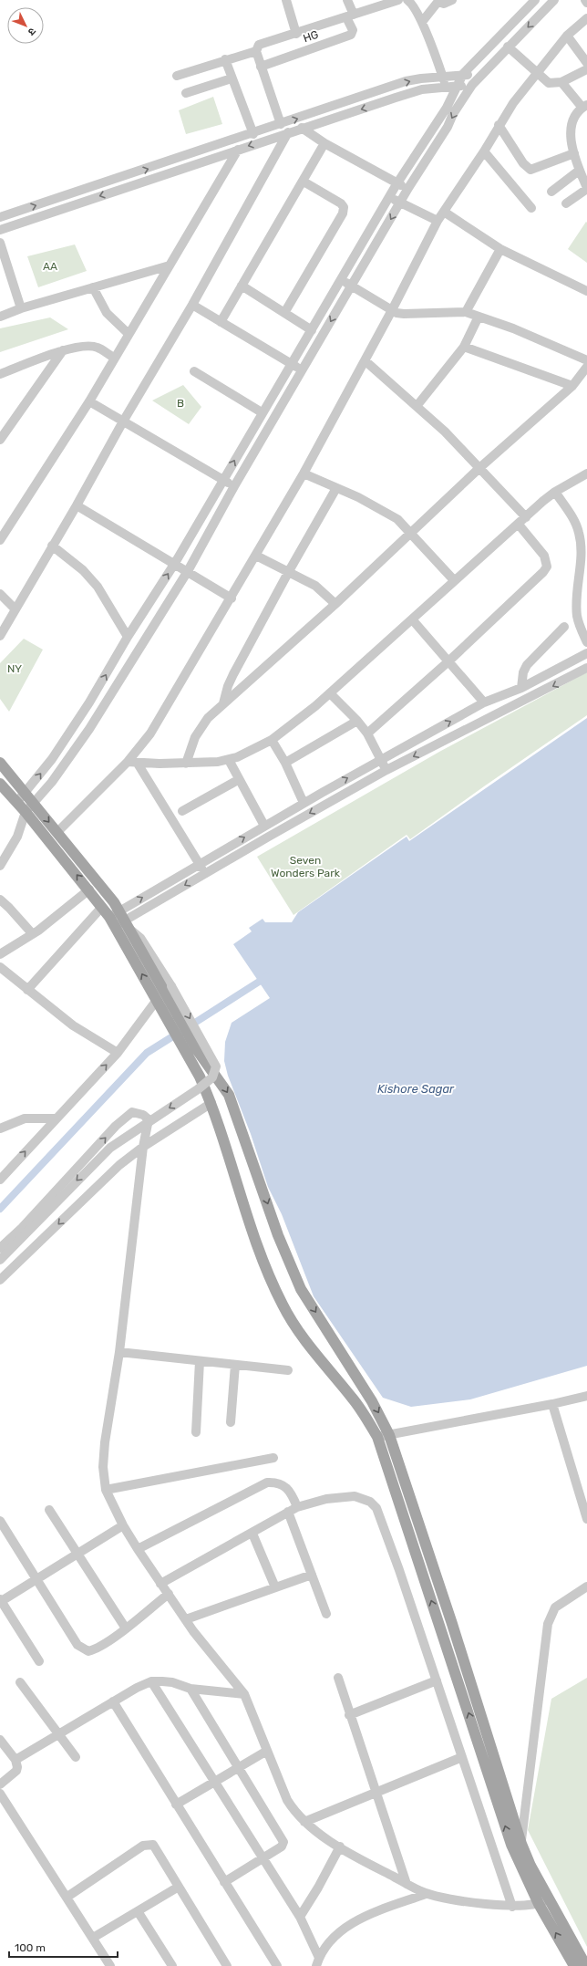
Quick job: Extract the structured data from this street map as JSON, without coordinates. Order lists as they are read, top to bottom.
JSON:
{
  "streets": {
    "street": ["HG"]
  },
  "water": ["Kishore Sagar"],
  "parks": [
    "AA",
    "B",
    "NY",
    "Seven Wonders Park"
  ],
  "scale_bar": "100 m",
  "north": "bottom right"
}
